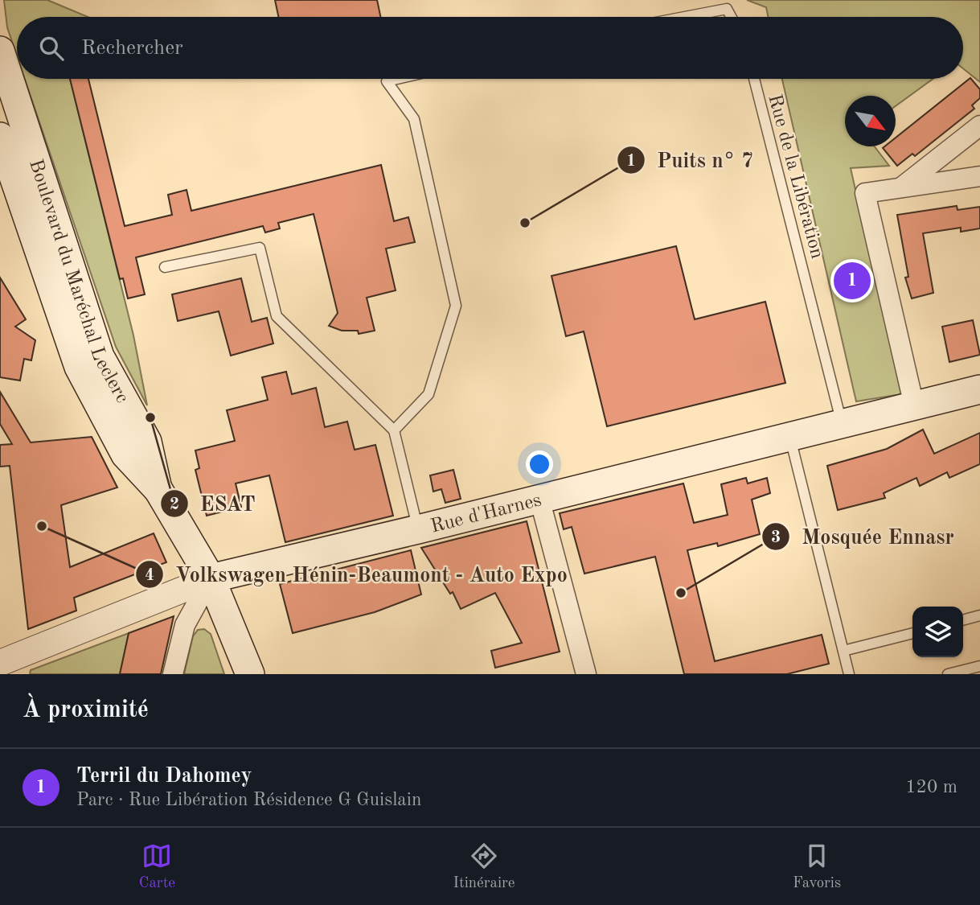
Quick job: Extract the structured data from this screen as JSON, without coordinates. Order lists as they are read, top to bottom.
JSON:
{
  "streets": {
    "main road": ["Boulevard du Maréchal Leclerc", "Rue d'Harnes"],
    "lane": ["Rue de la Libération"]
  },
  "crossings": [
    ["Rue de la Libération", "Rue d'Harnes"]
  ],
  "places": [
    "Puits n° 7",
    "ESAT",
    "Volkswagen Hénin-Beaumont - Auto Expo",
    "Mosquée Ennasr"
  ],
  "north": "bottom right",
  "page": {
    "search": "Rechercher",
    "pins": "1",
    "heading": "À proximité",
    "list": [
      {
        "mark": "1",
        "name": "Terril du Dahomey",
        "note": "Parc · Rue Libération Résidence G Guislain",
        "value": "120 m"
      }
    ],
    "nav": ["Carte", "Itinéraire", "Favoris"]
  }
}
